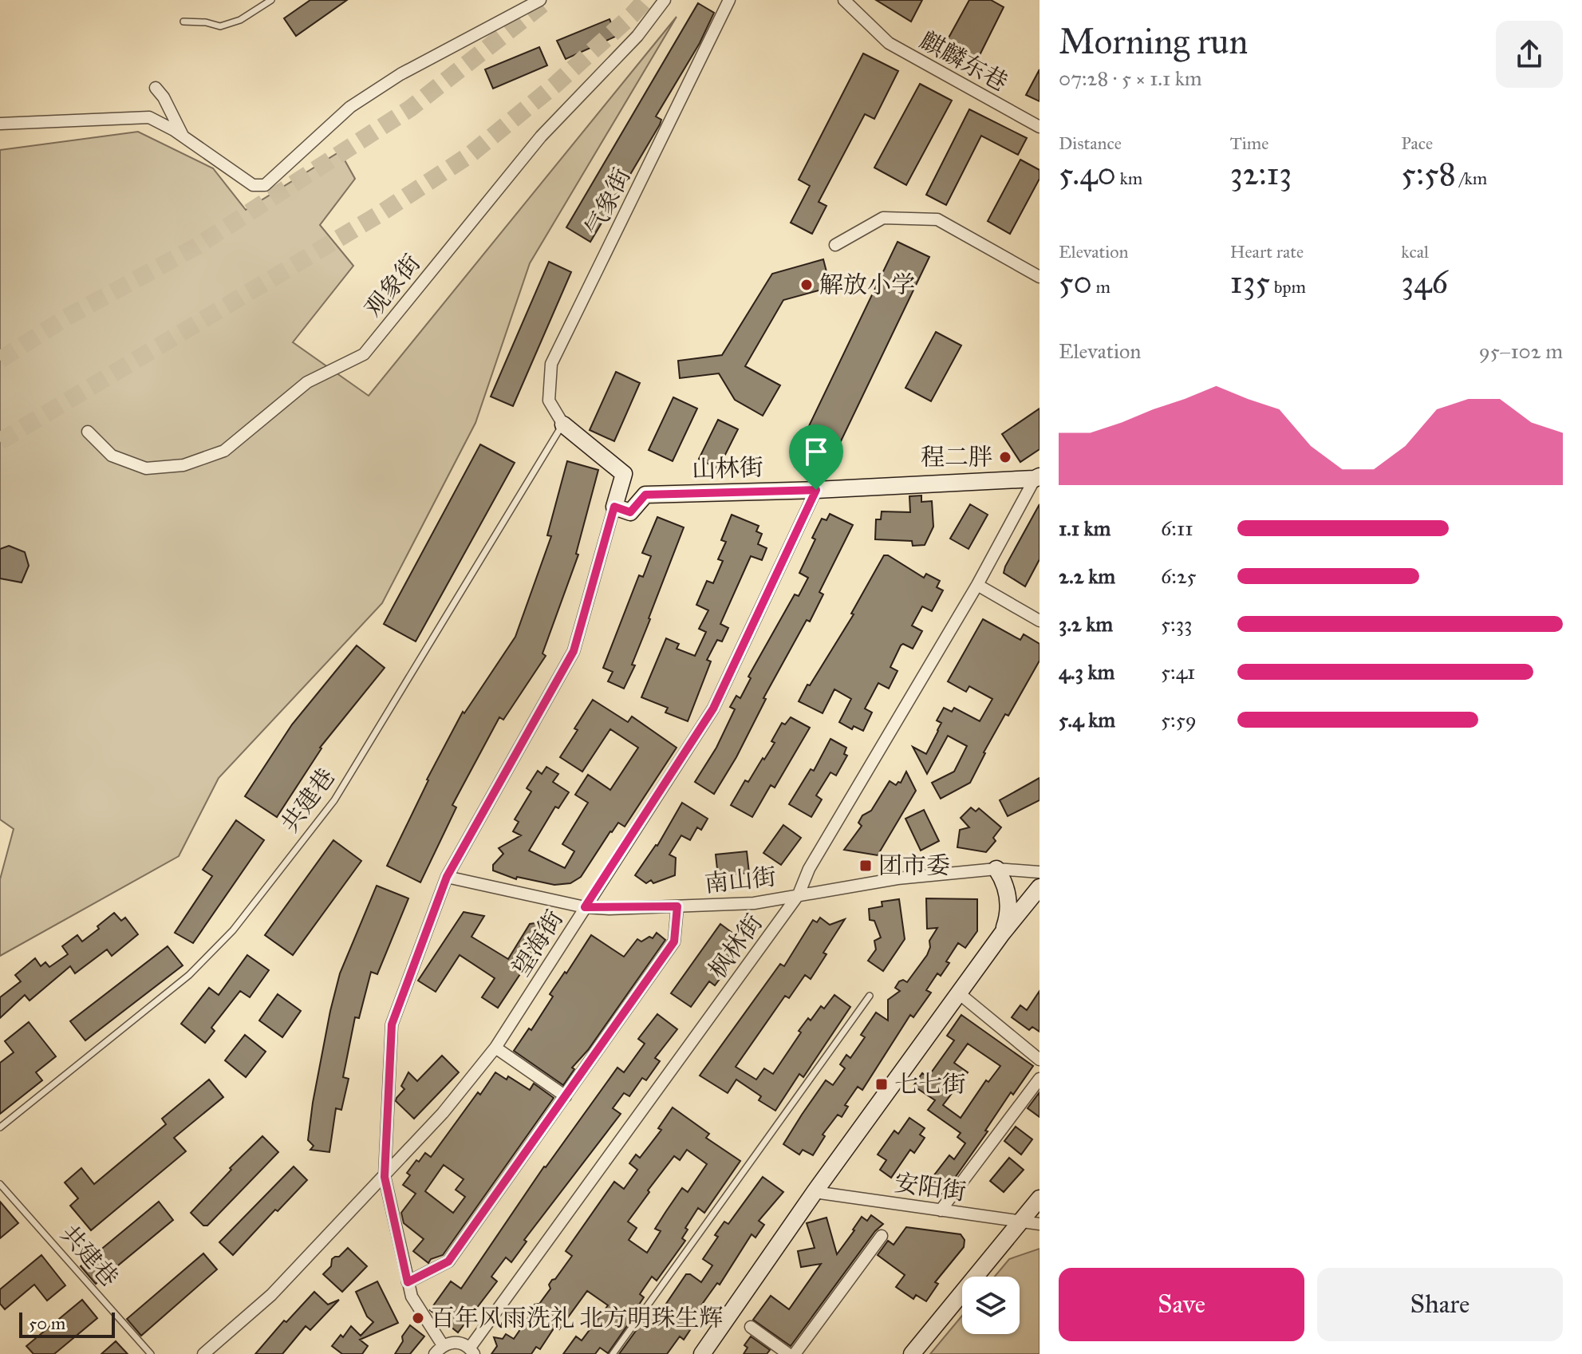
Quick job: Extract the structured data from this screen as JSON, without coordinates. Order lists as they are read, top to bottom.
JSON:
{
  "streets": {
    "main road": ["山林街"],
    "street": [
      "麒麟东巷",
      "气象街",
      "观象街",
      "南山街",
      "望海街",
      "枫林街",
      "安阳街"
    ],
    "lane": ["共建巷"]
  },
  "crossings": [
    ["气象街", "共建巷"],
    ["山林街", "望海街"],
    ["山林街", "枫林街"],
    ["南山街", "望海街"],
    ["南山街", "枫林街"]
  ],
  "places": {
    "other": ["解放小学", "程二胖", "百年风雨洗礼 北方明珠生辉"],
    "transit": ["团市委", "七七街"]
  },
  "scale_bar": "50 m",
  "page": {
    "heading": ["Morning run", "07:28 · 5 × 1.1 km"],
    "stats": [
      ["Distance", "5.40 km"],
      ["Time", "32:13"],
      ["Pace", "5:58 /km"],
      ["Elevation", "50 m"],
      ["Heart rate", "135 bpm"],
      ["kcal", "346"]
    ],
    "chart": ["Elevation", "95–102 m"],
    "list": [
      {
        "name": "1.1 km",
        "note": "6:11"
      },
      {
        "name": "2.2 km",
        "note": "6:25"
      },
      {
        "name": "3.2 km",
        "note": "5:33"
      },
      {
        "name": "4.3 km",
        "note": "5:41"
      },
      {
        "name": "5.4 km",
        "note": "5:59"
      }
    ],
    "buttons": ["Save", "Share"],
    "scale": "50 m"
  }
}
